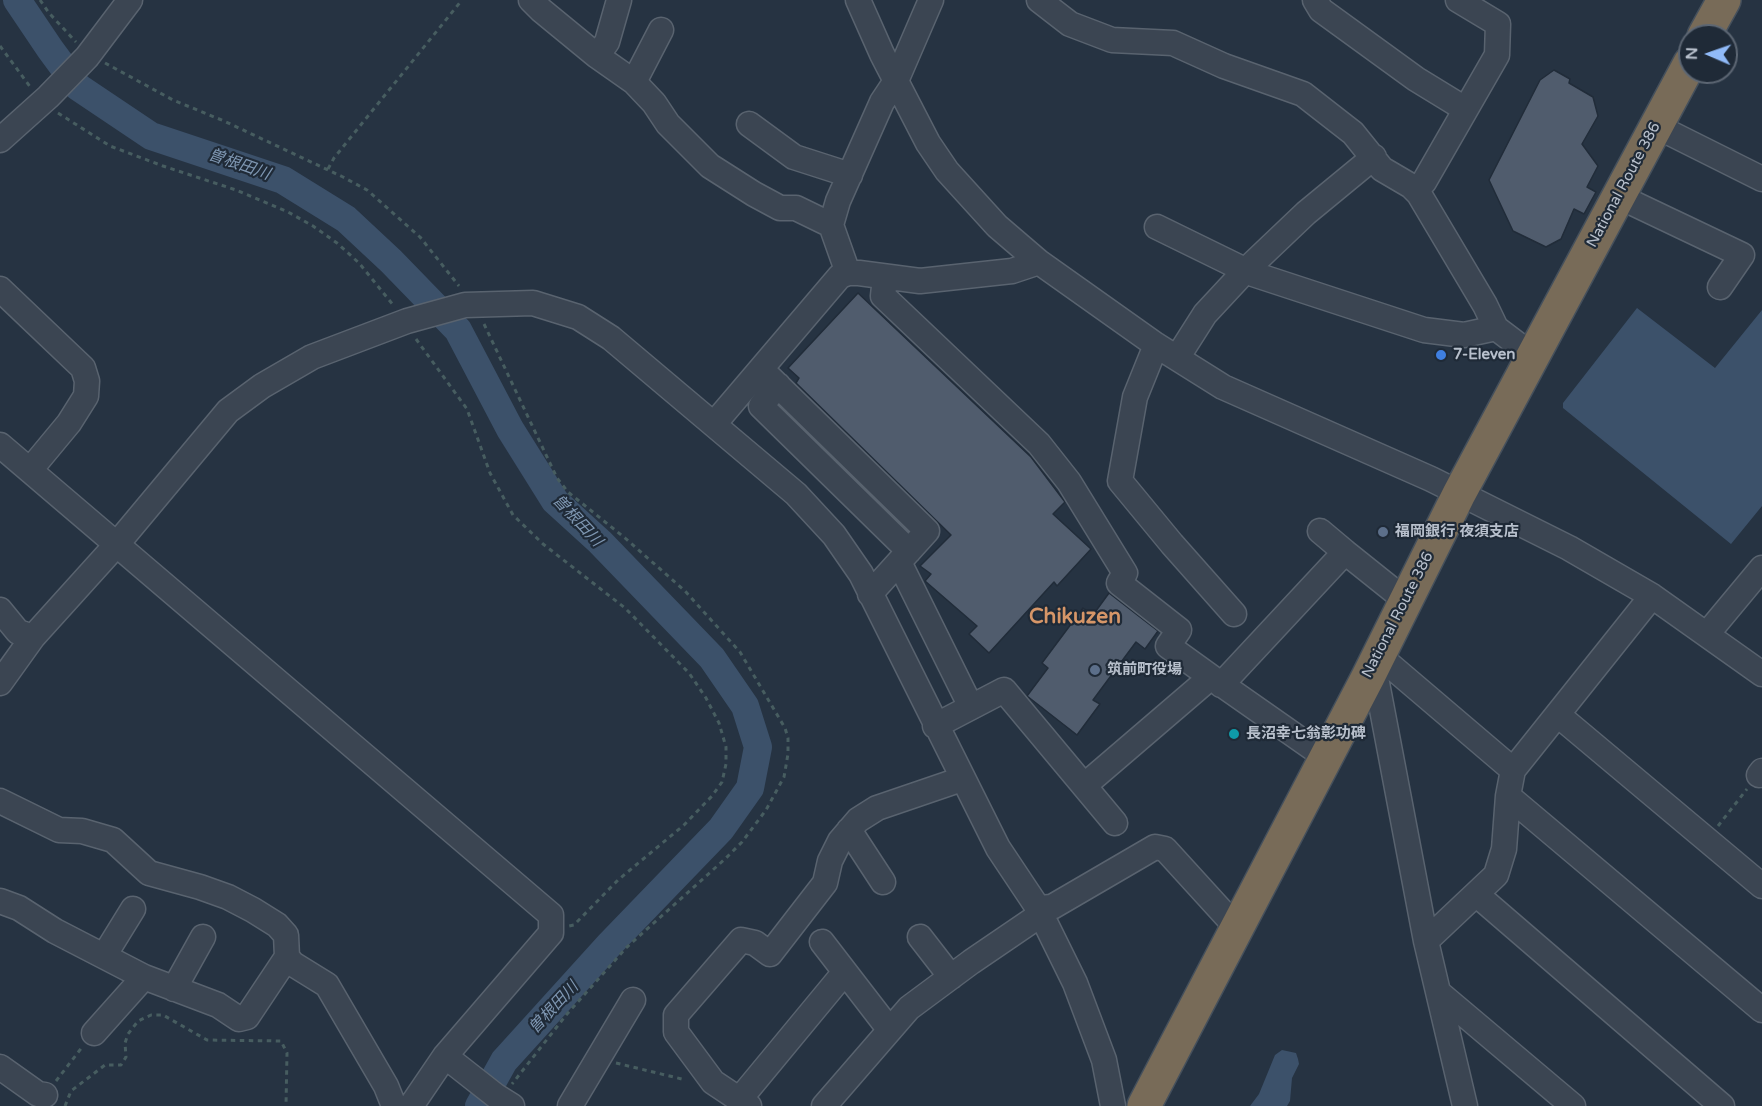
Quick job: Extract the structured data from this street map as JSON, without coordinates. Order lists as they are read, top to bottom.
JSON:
{
  "streets": {
    "highway": ["National Route 386"]
  },
  "districts": ["Chikuzen"],
  "water": ["曽根田川"],
  "places": [
    "7-Eleven",
    "福岡銀行 夜須支店",
    "筑前町役場",
    "長沼幸七翁彰功碑"
  ],
  "north": "left"
}
